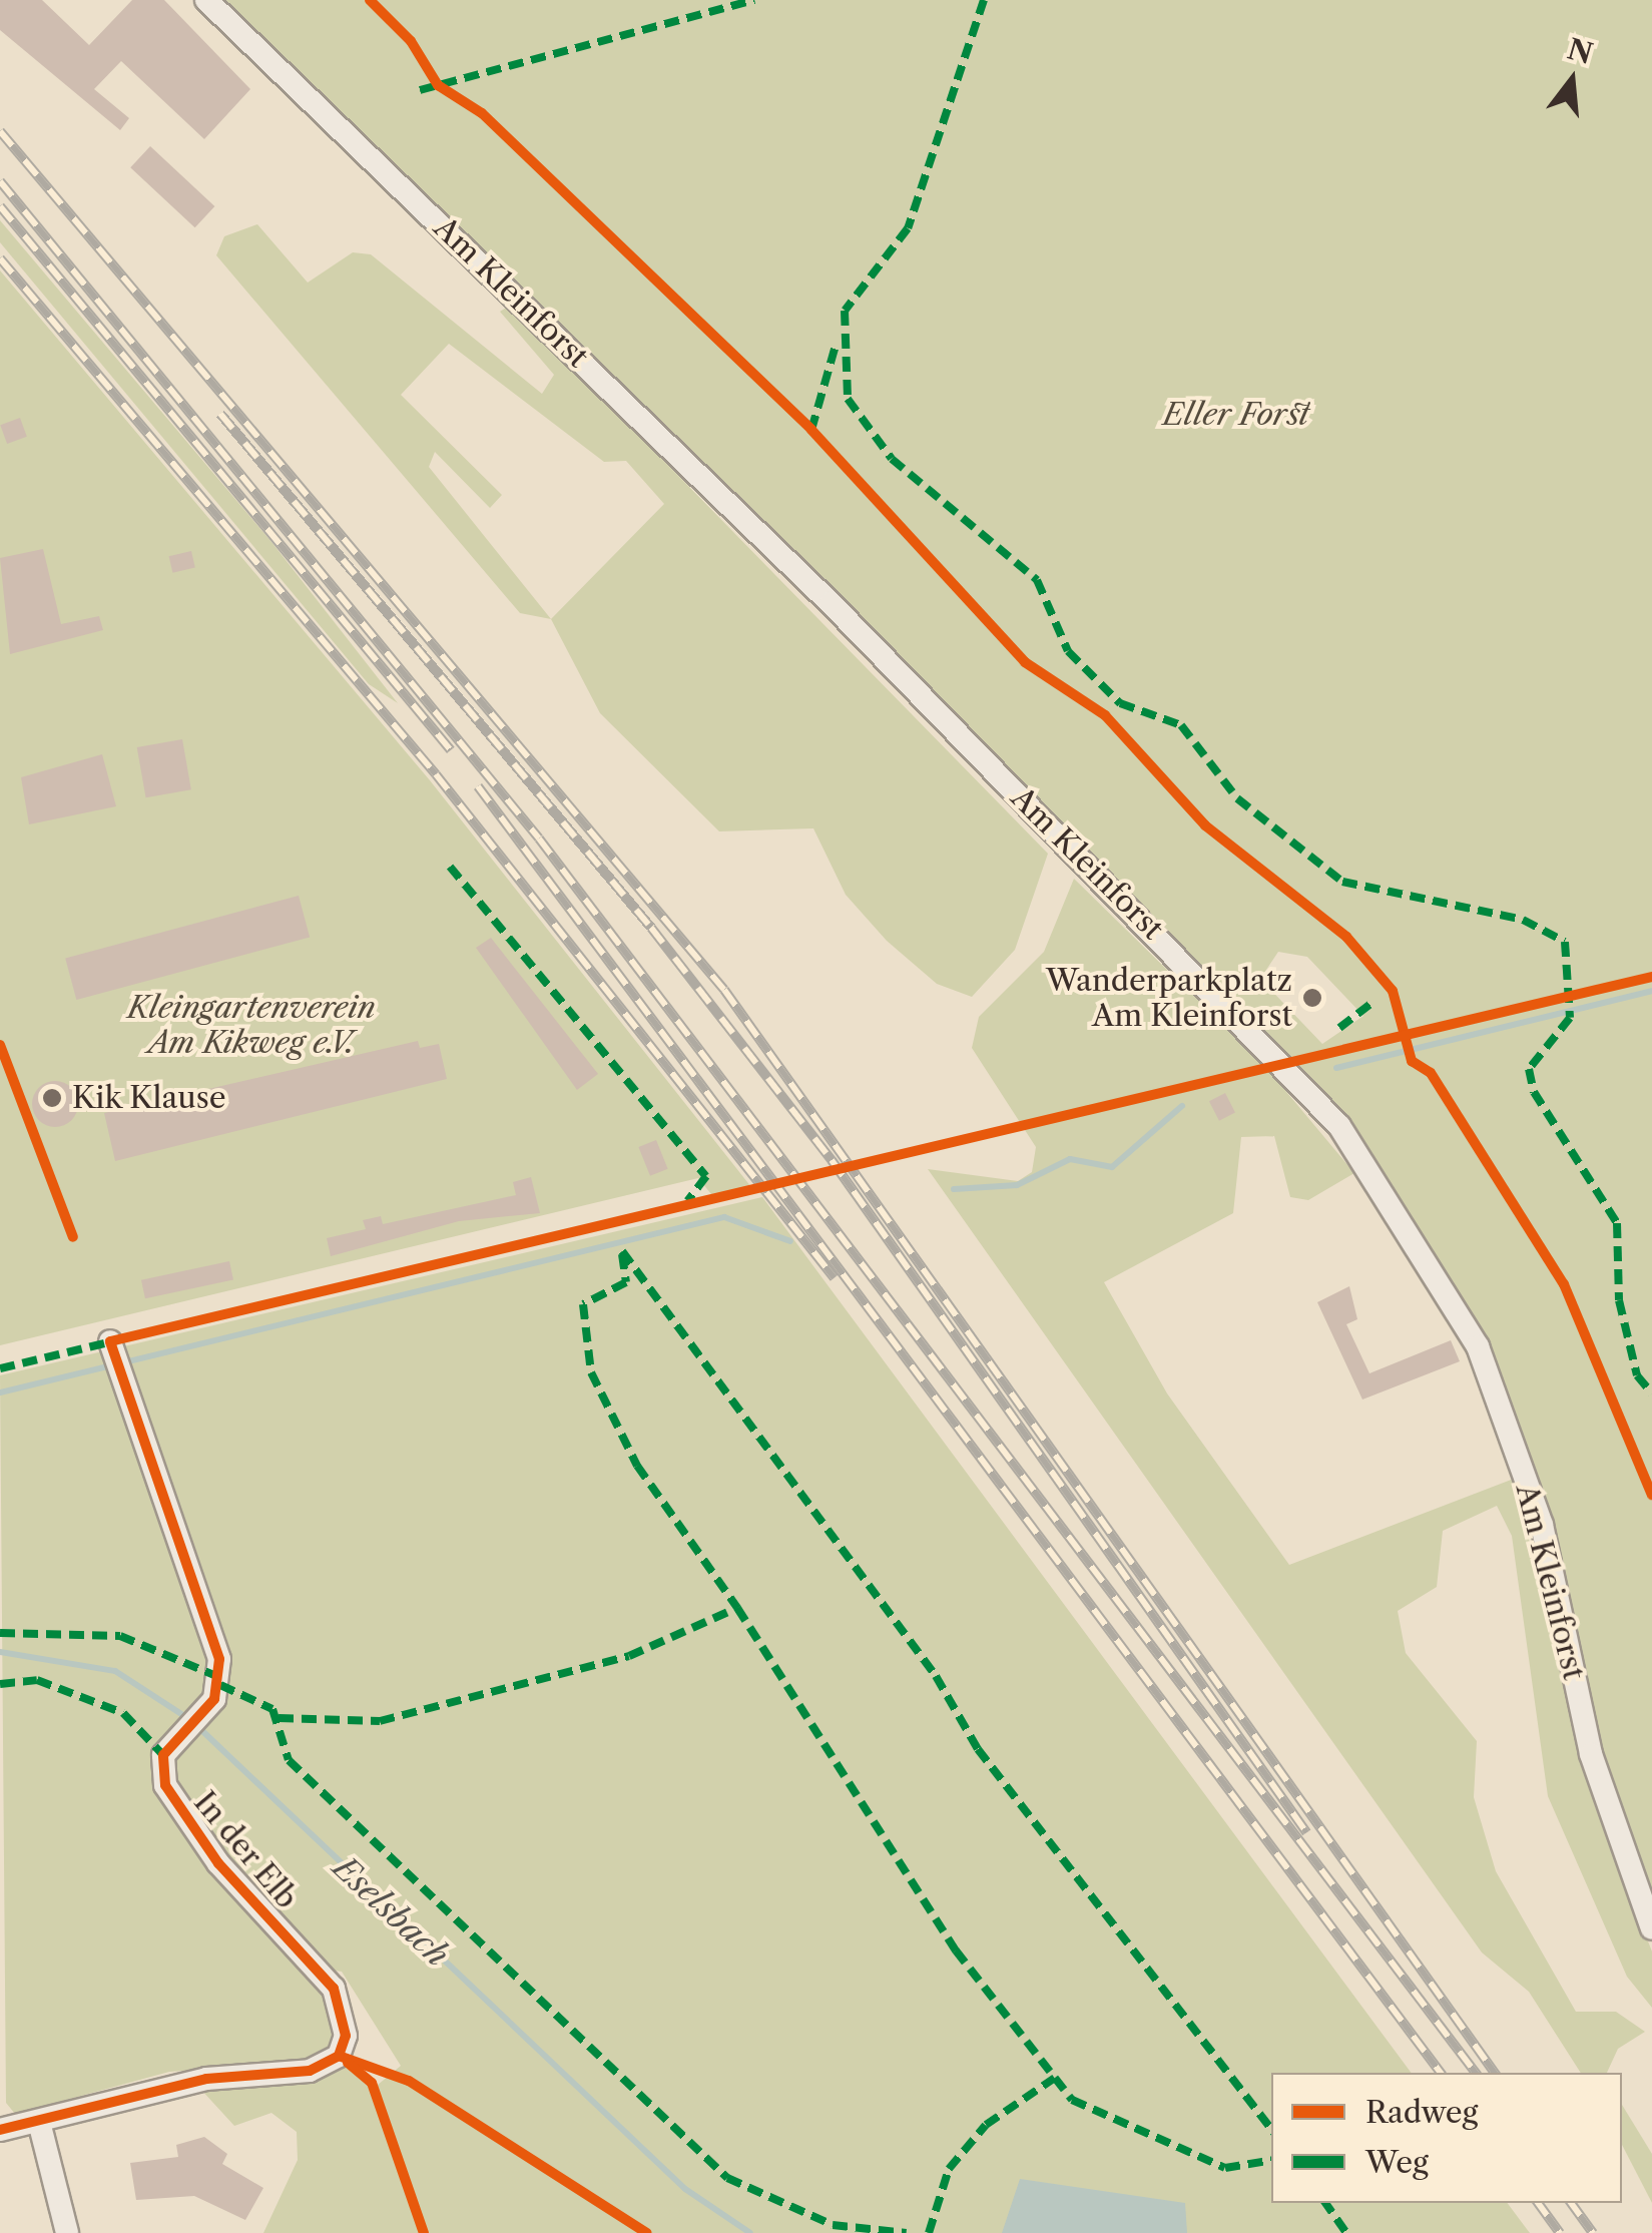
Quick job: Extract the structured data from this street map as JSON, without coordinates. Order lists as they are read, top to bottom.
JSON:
{
  "streets": {
    "street": ["Am Kleinforst", "In der Elb"]
  },
  "water": ["Eselsbach"],
  "parks": ["Eller Forst", "Kleingartenverein Am Kikweg e.V."],
  "places": ["Wanderparkplatz Am Kleinforst", "Kik Klause"],
  "legend": ["Radweg", "Weg"],
  "north": "top"
}
